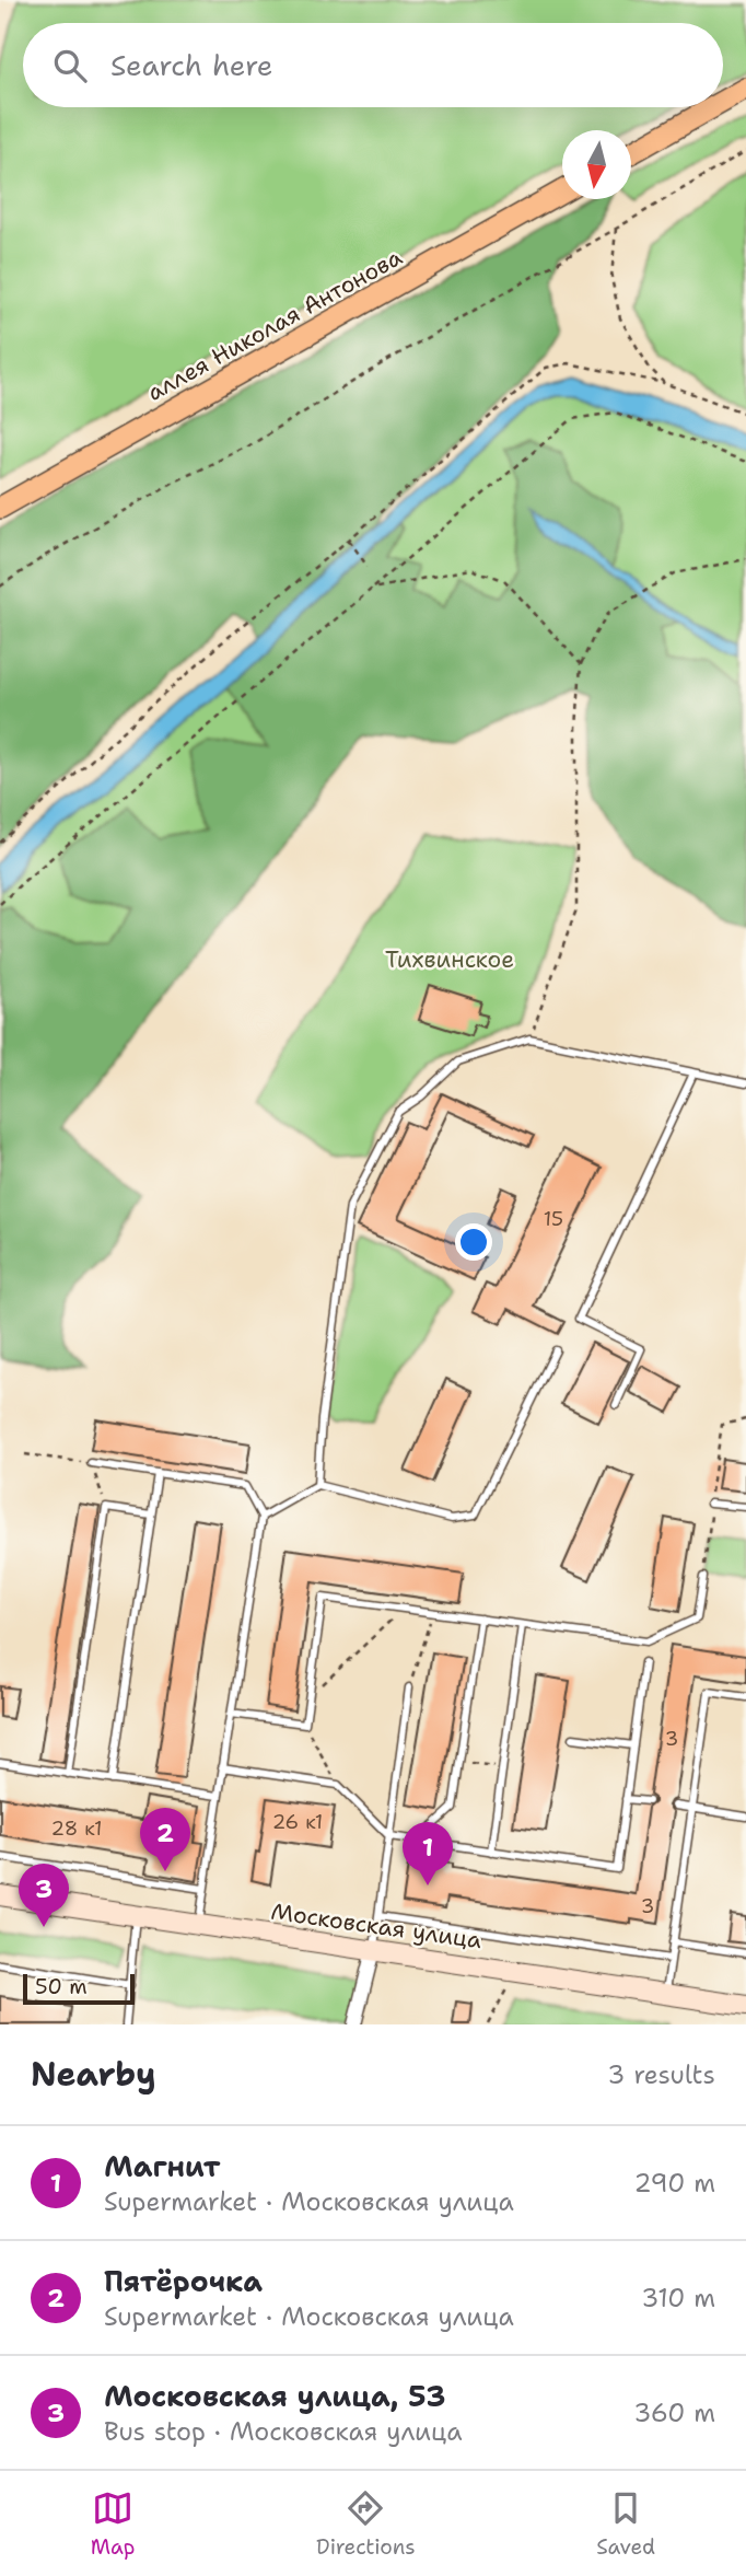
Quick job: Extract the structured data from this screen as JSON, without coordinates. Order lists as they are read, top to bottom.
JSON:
{
  "streets": {
    "main road": ["аллея Николая Антонова", "Московская улица"]
  },
  "parks": ["Тихвинское"],
  "house_numbers": [
    "15",
    "3",
    "26 к1",
    "28 к1",
    "3"
  ],
  "scale_bar": "50 m",
  "north": "bottom",
  "page": {
    "search": "Search here",
    "pins": ["2", "1", "3"],
    "scale": "50 m",
    "heading": ["Nearby", "3 results"],
    "list": [
      {
        "mark": "1",
        "name": "Магнит",
        "note": "Supermarket · Московская улица",
        "value": "290 m"
      },
      {
        "mark": "2",
        "name": "Пятёрочка",
        "note": "Supermarket · Московская улица",
        "value": "310 m"
      },
      {
        "mark": "3",
        "name": "Московская улица, 53",
        "note": "Bus stop · Московская улица",
        "value": "360 m"
      }
    ],
    "nav": ["Map", "Directions", "Saved"]
  }
}
